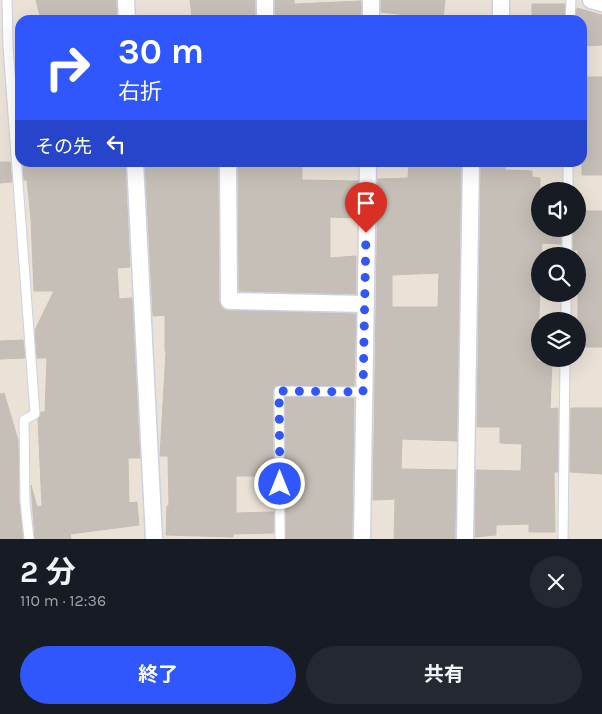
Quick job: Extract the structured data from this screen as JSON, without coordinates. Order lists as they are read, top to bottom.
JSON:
{
  "page": {
    "turn": ["30 m", "右折"],
    "then": "その先",
    "heading": ["2 分", "110 m · 12:36"],
    "buttons": ["終了", "共有"]
  }
}
